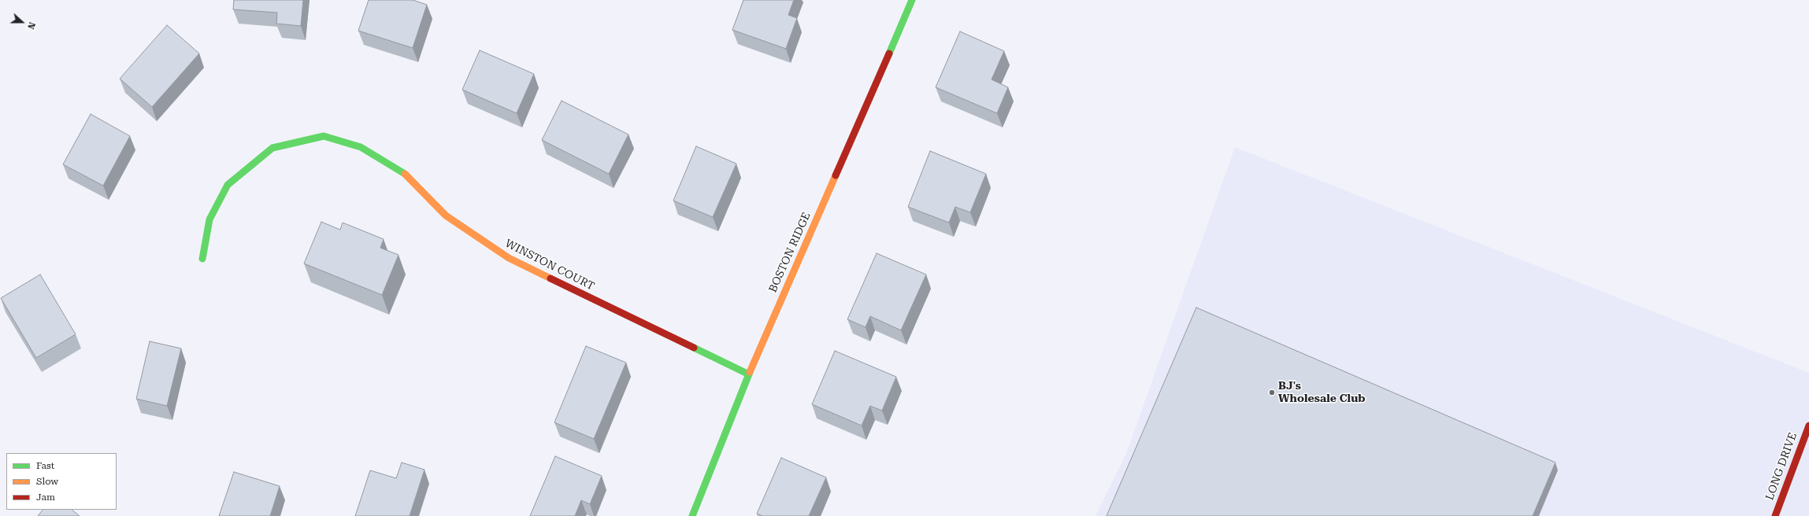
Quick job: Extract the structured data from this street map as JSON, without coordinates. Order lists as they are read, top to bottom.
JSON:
{
  "streets": {
    "street": ["BOSTON RIDGE", "WINSTON COURT", "LONG DRIVE"]
  },
  "crossings": [
    ["BOSTON RIDGE", "WINSTON COURT"]
  ],
  "places": ["BJ's Wholesale Club"],
  "legend": ["Fast", "Slow", "Jam"],
  "north": "right"
}
